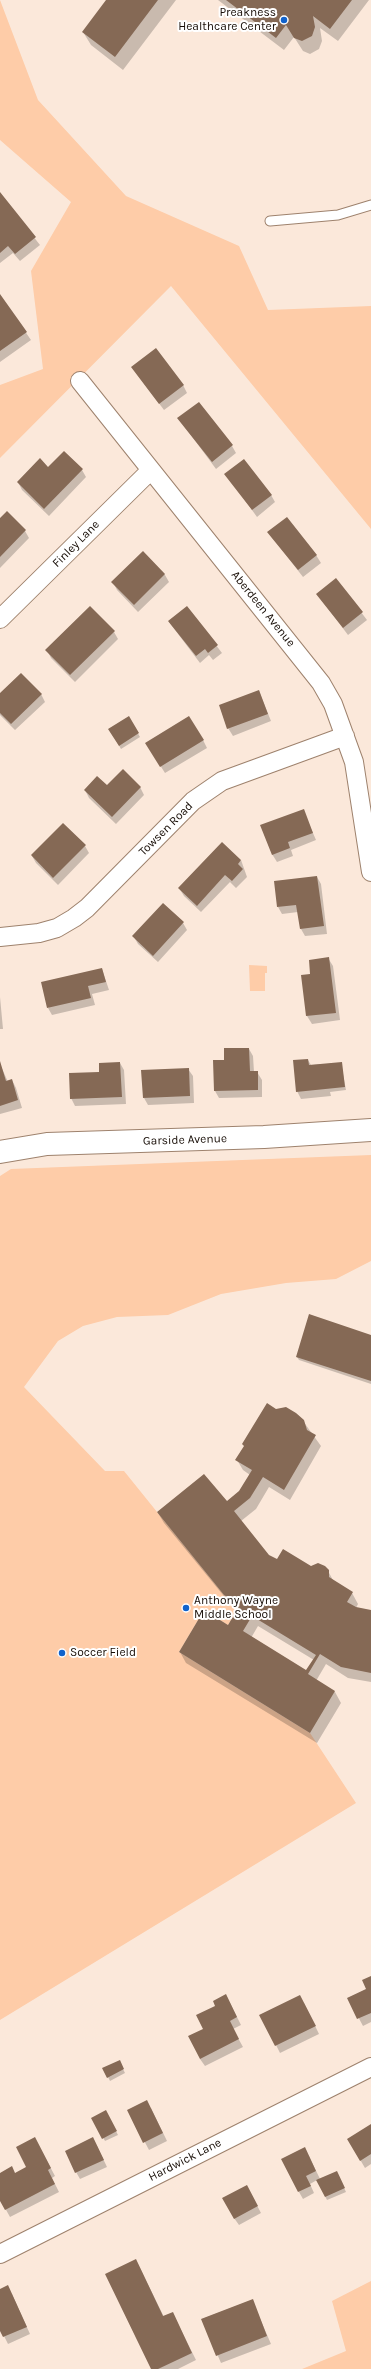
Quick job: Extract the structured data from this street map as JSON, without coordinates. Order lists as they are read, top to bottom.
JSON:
{
  "streets": {
    "street": [
      "Finley Lane",
      "Aberdeen Avenue",
      "Towsen Road",
      "Garside Avenue",
      "Hardwick Lane"
    ]
  },
  "crossings": [
    ["Finley Lane", "Aberdeen Avenue"],
    ["Aberdeen Avenue", "Towsen Road"]
  ],
  "places": ["Preakness Healthcare Center", "Anthony Wayne Middle School", "Soccer Field"]
}
